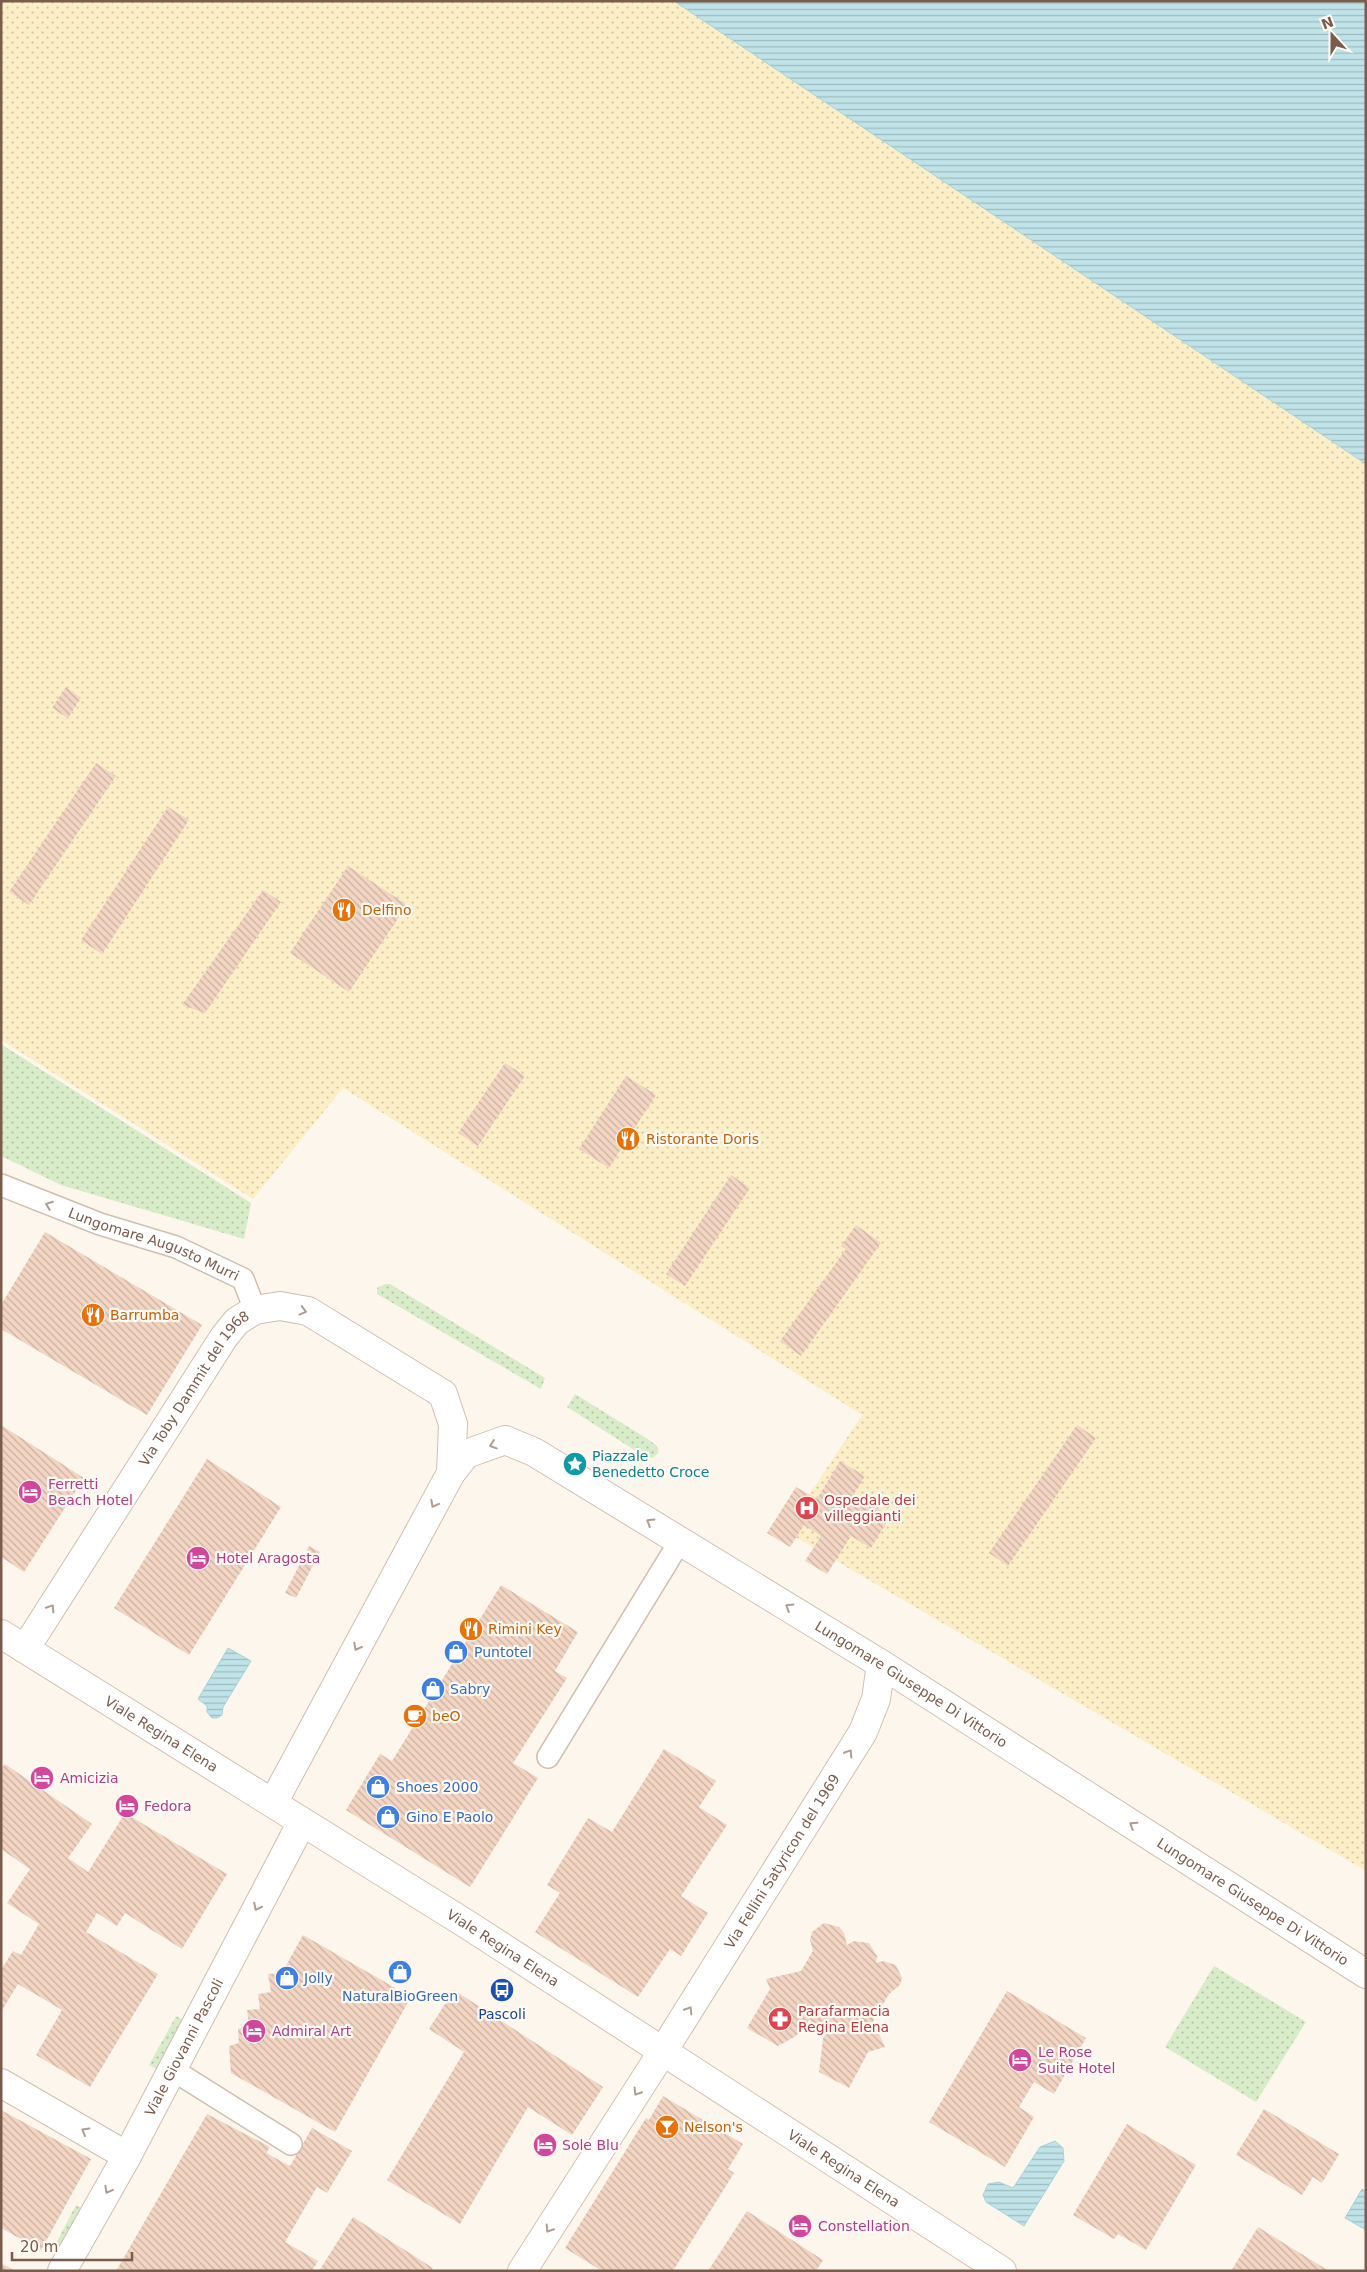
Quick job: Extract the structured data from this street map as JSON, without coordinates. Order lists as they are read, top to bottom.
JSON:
{
  "streets": {
    "street": [
      "Via Toby Dammit del 1968",
      "Lungomare Giuseppe Di Vittorio",
      "Viale Regina Elena",
      "Via Fellini Satyricon del 1969",
      "Viale Giovanni Pascoli"
    ],
    "lane": ["Lungomare Augusto Murri"]
  },
  "crossings": [
    ["Lungomare Augusto Murri", "Via Toby Dammit del 1968"],
    ["Via Toby Dammit del 1968", "Viale Regina Elena"],
    ["Lungomare Giuseppe Di Vittorio", "Via Fellini Satyricon del 1969"],
    ["Viale Regina Elena", "Via Fellini Satyricon del 1969"],
    ["Viale Regina Elena", "Viale Giovanni Pascoli"]
  ],
  "one_way": [
    "Lungomare Augusto Murri",
    "Via Toby Dammit del 1968",
    "Lungomare Giuseppe Di Vittorio",
    "Viale Giovanni Pascoli"
  ],
  "places": {
    "restaurant": [
      "Delfino",
      "Ristorante Doris",
      "Barrumba",
      "Rimini Key"
    ],
    "place": ["Piazzale Benedetto Croce"],
    "hotel": [
      "Ferretti Beach Hotel",
      "Hotel Aragosta",
      "Amicizia",
      "Fedora",
      "Admiral Art",
      "Le Rose Suite Hotel",
      "Sole Blu",
      "Constellation"
    ],
    "hospital": ["Ospedale dei villeggianti"],
    "shop": [
      "Puntotel",
      "Sabry",
      "Shoes 2000",
      "Gino E Paolo",
      "NaturalBioGreen",
      "Jolly"
    ],
    "cafe": ["beO"],
    "bus stop": ["Pascoli"],
    "pharmacy": ["Parafarmacia Regina Elena"],
    "bar": ["Nelson's"]
  },
  "scale_bar": "20 m",
  "north": "top"
}
